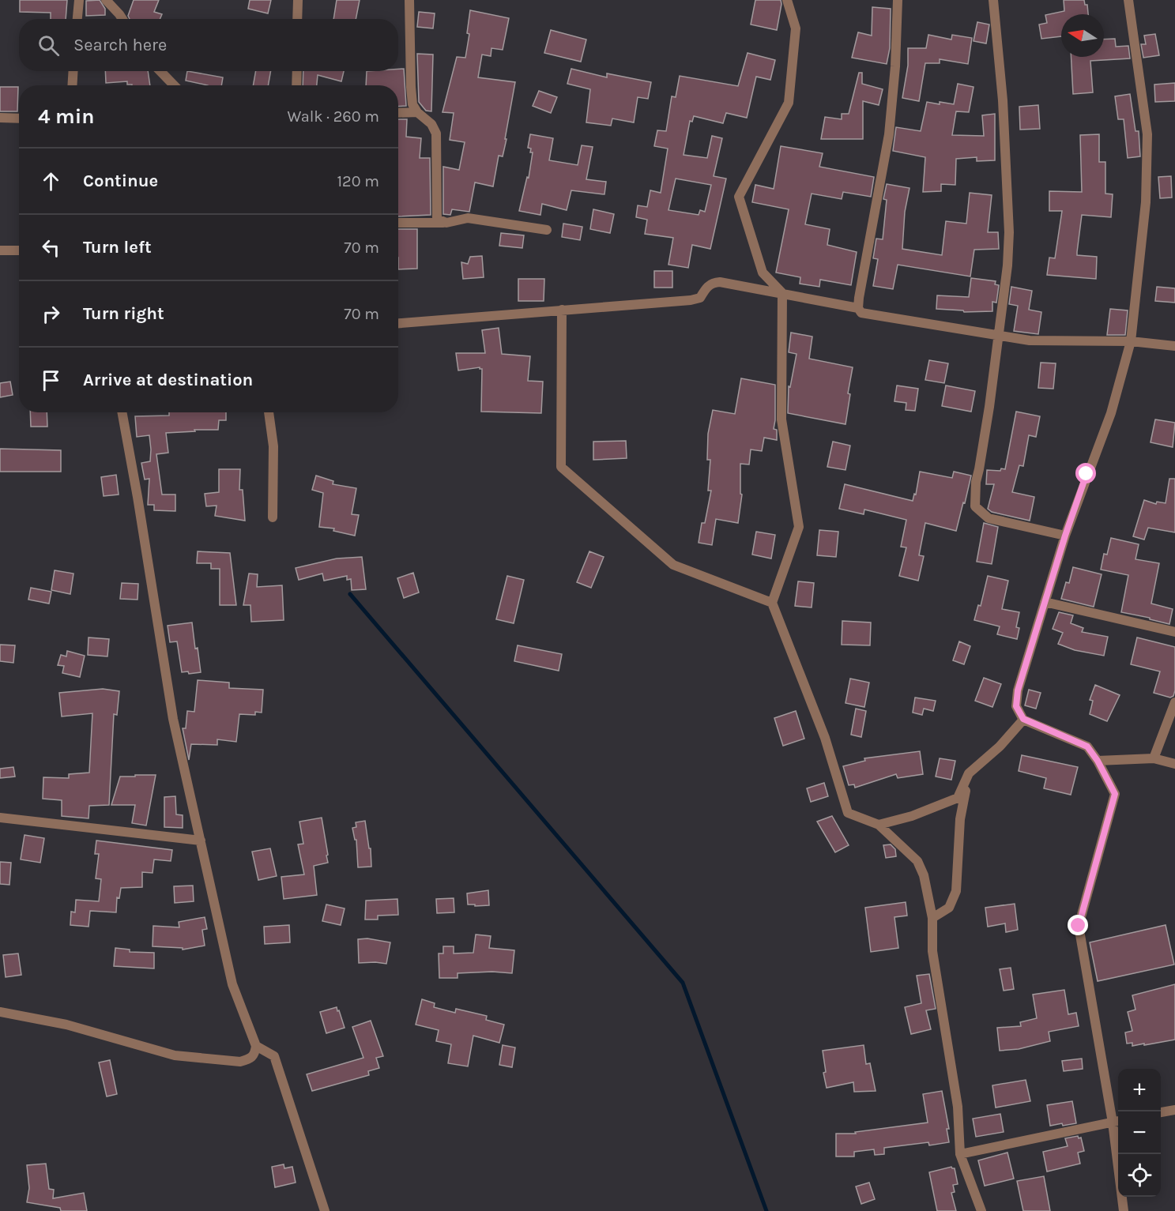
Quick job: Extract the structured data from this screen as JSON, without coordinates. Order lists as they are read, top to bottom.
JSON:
{
  "north": "left",
  "page": {
    "search": "Search here",
    "heading": ["4 min", "Walk · 260 m"],
    "list": [
      ["Continue", "120 m"],
      ["Turn left", "70 m"],
      ["Turn right", "70 m"],
      "Arrive at destination"
    ],
    "map_buttons": ["+", "−"]
  }
}
